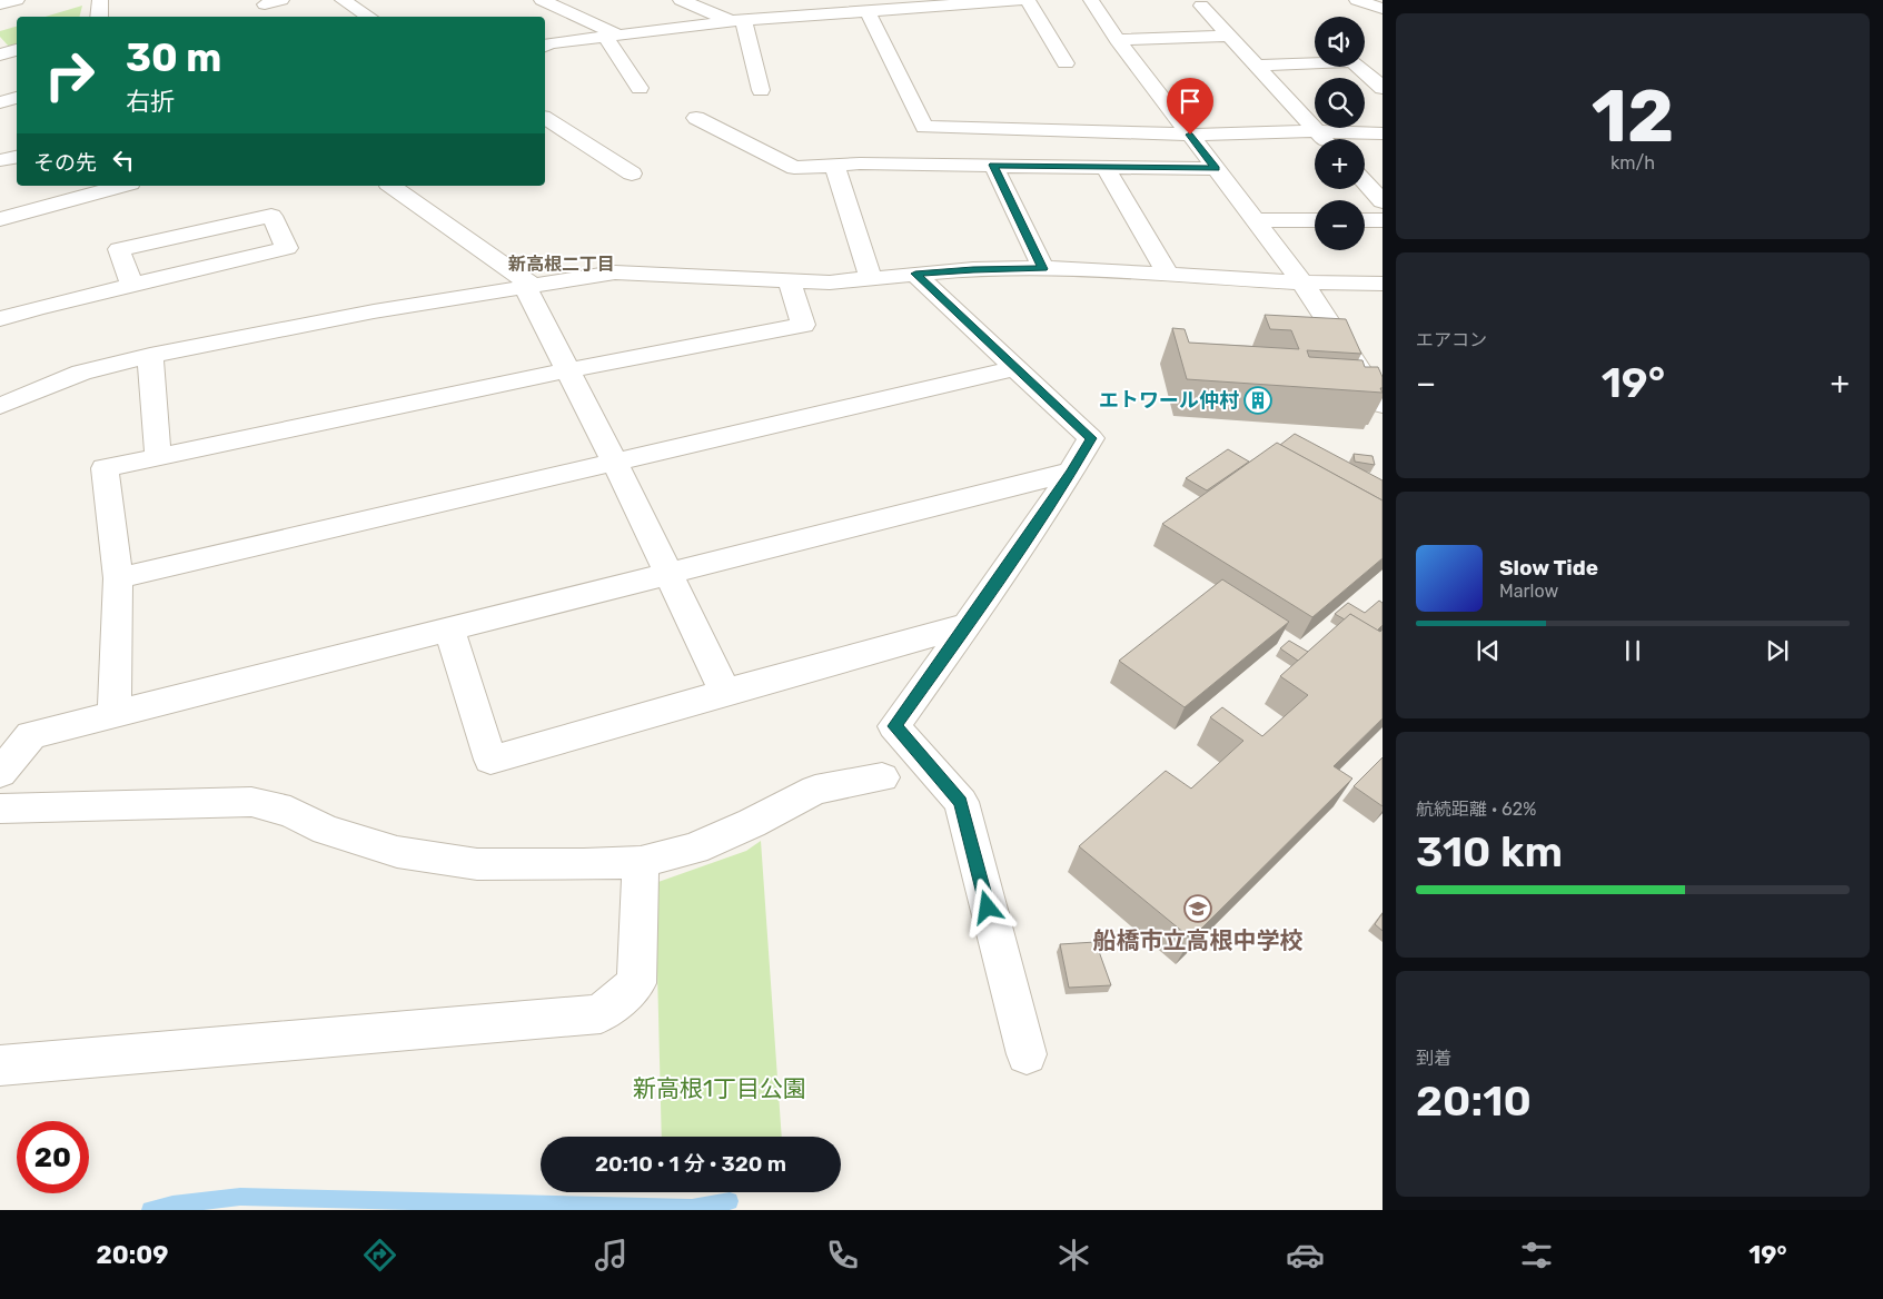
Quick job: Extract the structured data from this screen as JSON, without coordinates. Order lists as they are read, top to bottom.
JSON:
{
  "districts": ["新高根二丁目"],
  "parks": ["新高根1丁目公園"],
  "places": {
    "building": ["エトワール仲村"],
    "school or university": ["船橋市立高根中学校"]
  },
  "page": {
    "tile": [
      ["12", "km/h"],
      "エアコン",
      ["航続距離 · 62%", "310 km"],
      ["到着", "20:10"]
    ],
    "map_buttons": ["+", "−"],
    "turn": ["30 m", "右折"],
    "then": "その先",
    "heat": ["−", "19°", "+"],
    "song": ["Slow Tide", "Marlow"],
    "limit": "20",
    "trip": "20:10 · 1 分 · 320 m",
    "tabs": ["20:09", "19°"]
  }
}
